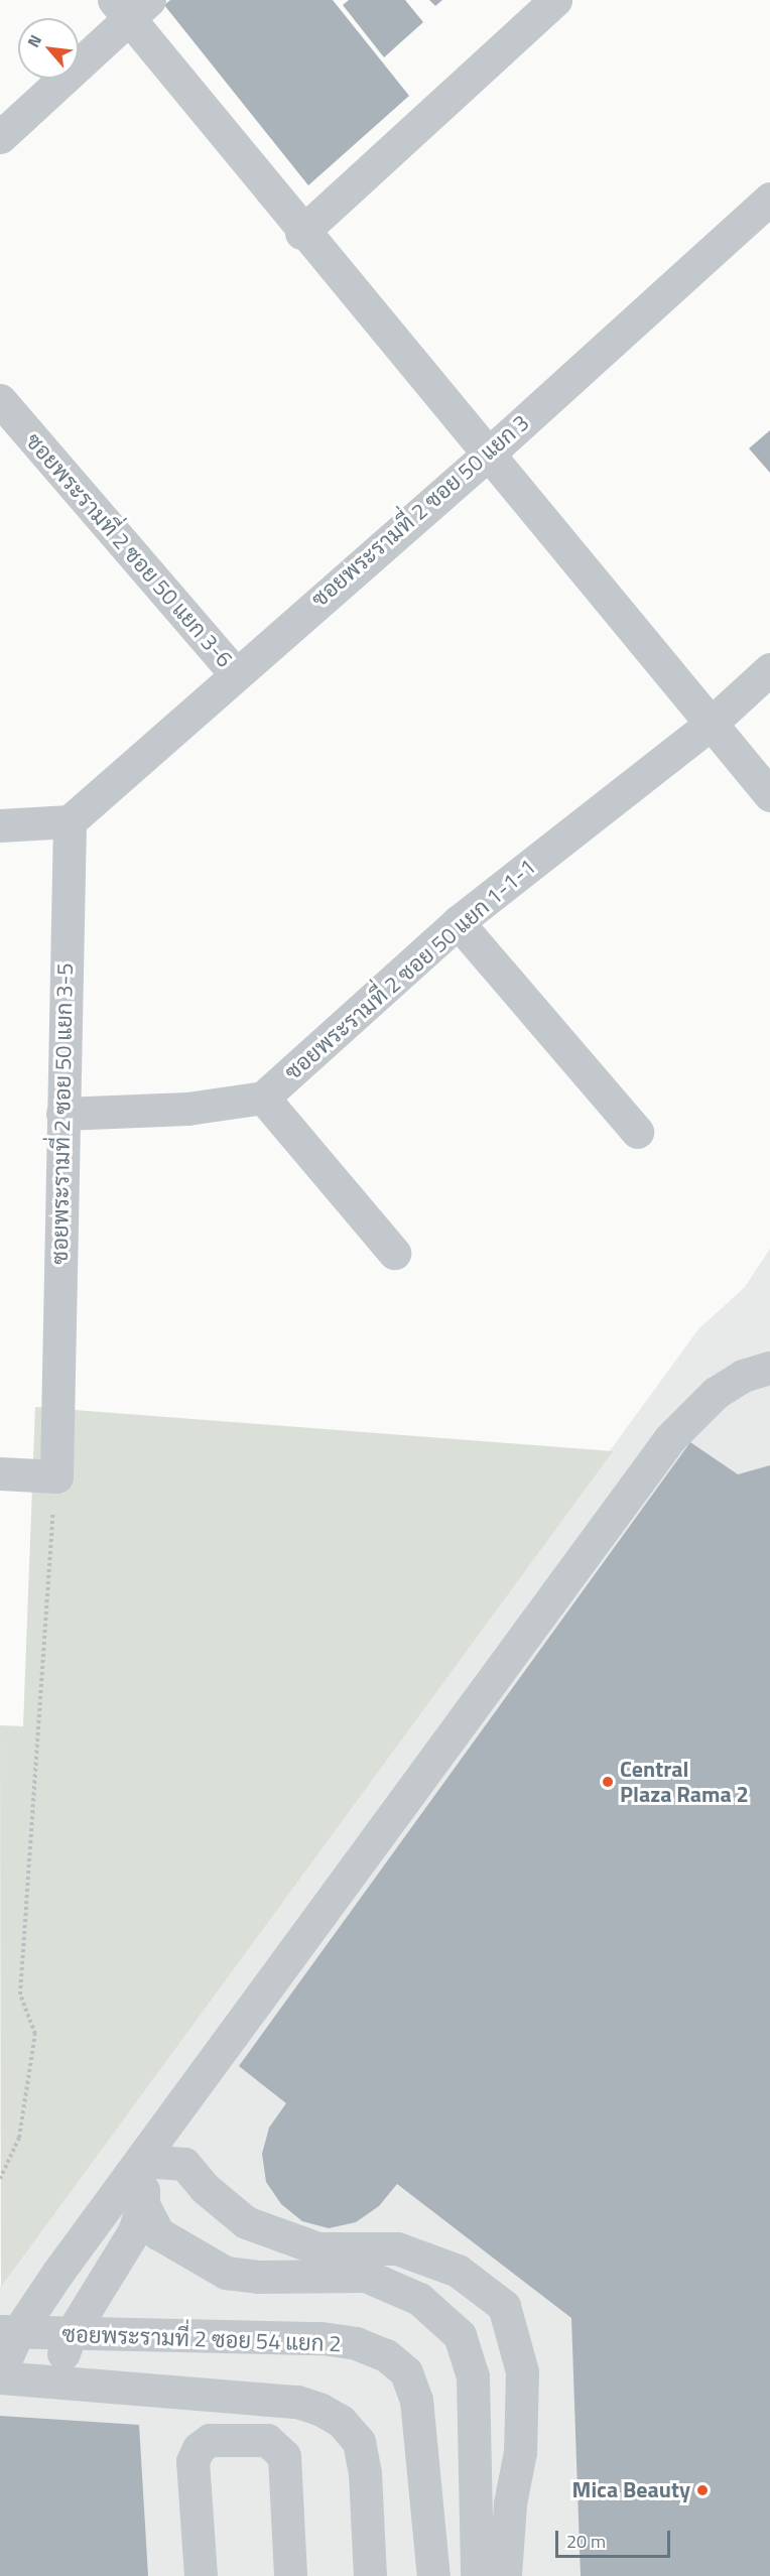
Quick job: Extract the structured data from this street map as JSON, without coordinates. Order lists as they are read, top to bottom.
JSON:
{
  "streets": {
    "street": [
      "ซอยพระรามที่ 2 ซอย 50 แยก 3",
      "ซอยพระรามที่ 2 ซอย 50 แยก 3-6",
      "ซอยพระรามที่ 2 ซอย 50 แยก 1-1-1",
      "ซอยพระรามที่ 2 ซอย 50 แยก 3-5",
      "ซอยพระรามที่ 2 ซอย 54 แยก 2"
    ]
  },
  "crossings": [
    ["ซอยพระรามที่ 2 ซอย 50 แยก 3", "ซอยพระรามที่ 2 ซอย 50 แยก 3-6"],
    ["ซอยพระรามที่ 2 ซอย 50 แยก 3", "ซอยพระรามที่ 2 ซอย 50 แยก 3-5"],
    ["ซอยพระรามที่ 2 ซอย 50 แยก 1-1-1", "ซอยพระรามที่ 2 ซอย 50 แยก 3-5"]
  ],
  "places": ["Central Plaza Rama 2", "Mica Beauty"],
  "scale_bar": "20 m",
  "north": "top left"
}
